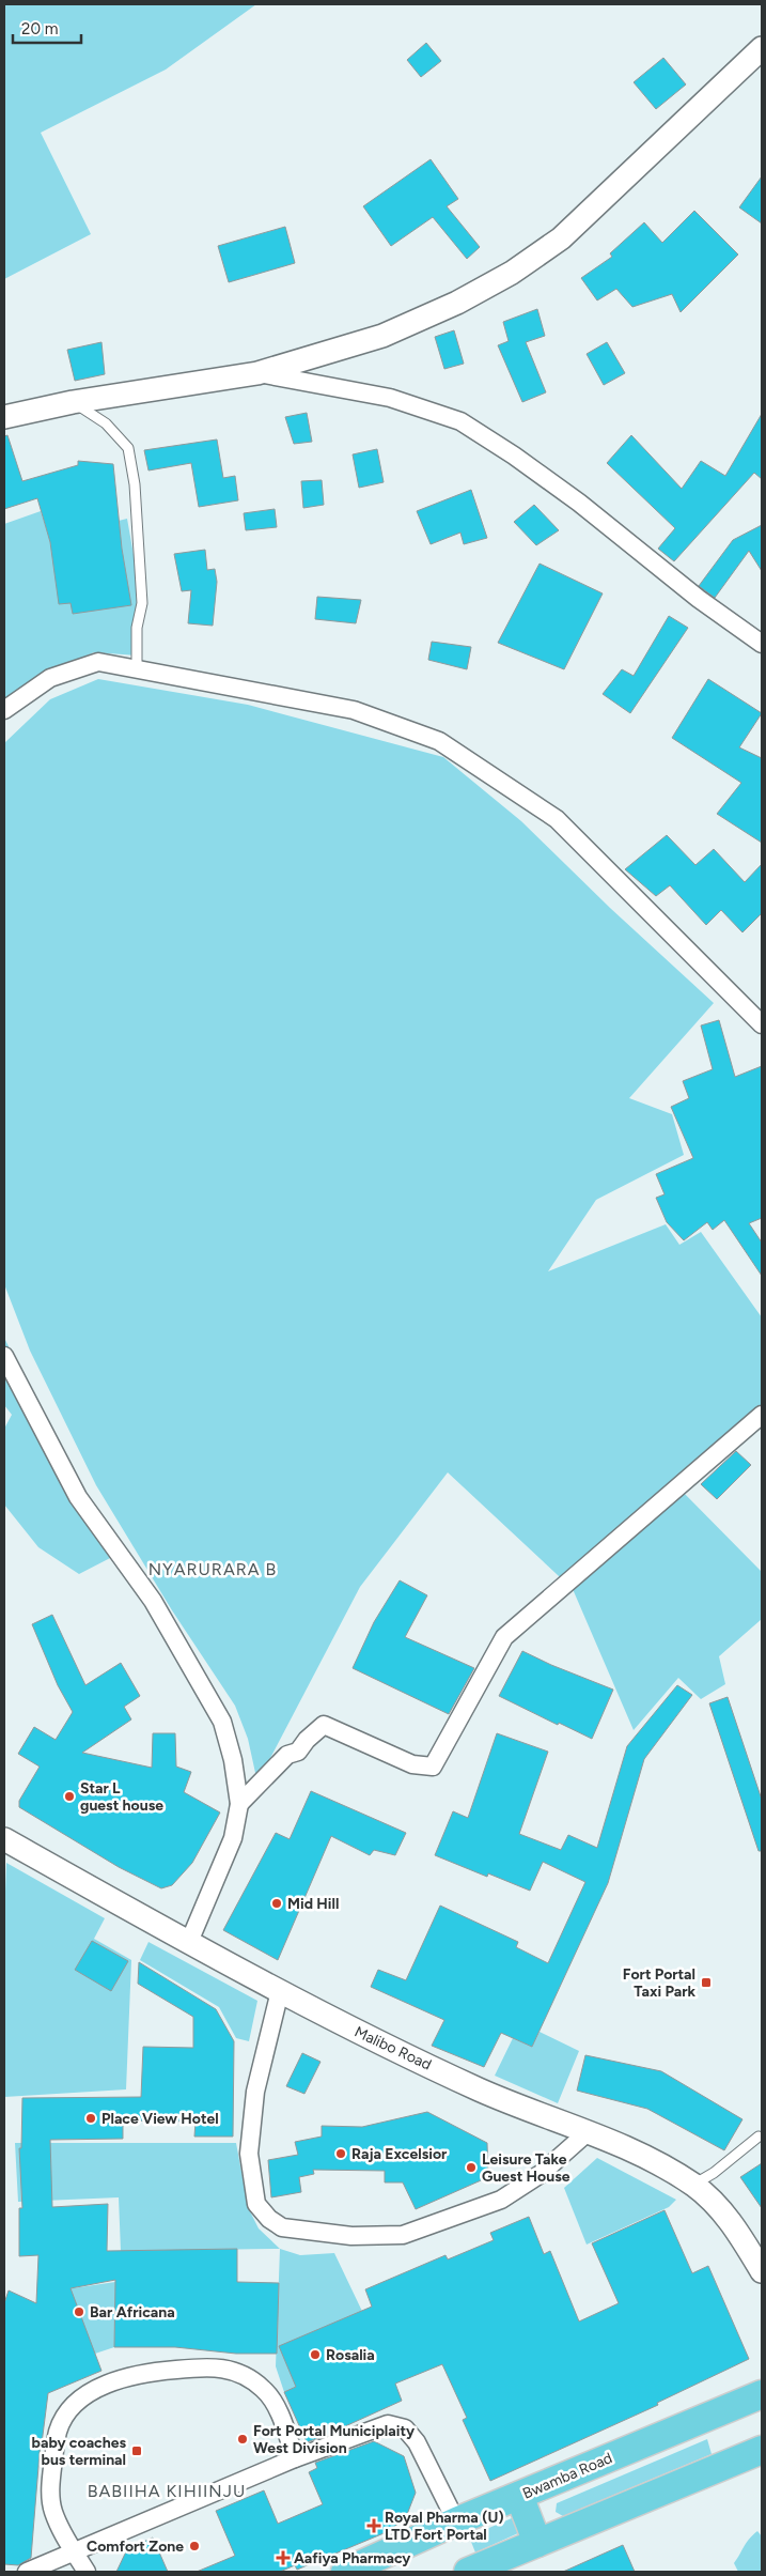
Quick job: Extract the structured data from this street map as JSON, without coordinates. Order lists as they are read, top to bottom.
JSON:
{
  "streets": {
    "main road": ["Bwamba Road"],
    "street": ["Malibo Road"]
  },
  "districts": ["NYARURARA B", "BABIIHA KIHIINJU"],
  "places": {
    "other": [
      "Star L guest house",
      "Mid Hill",
      "Place View Hotel",
      "Raja Excelsior",
      "Leisure Take Guest House",
      "Bar Africana",
      "Rosalia",
      "Fort Portal Municiplaity West Division",
      "Comfort Zone"
    ],
    "transit": ["Fort Portal Taxi Park", "baby coaches bus terminal"],
    "health": ["Royal Pharma (U) LTD Fort Portal", "Aafiya Pharmacy"]
  },
  "scale_bar": "20 m"
}
